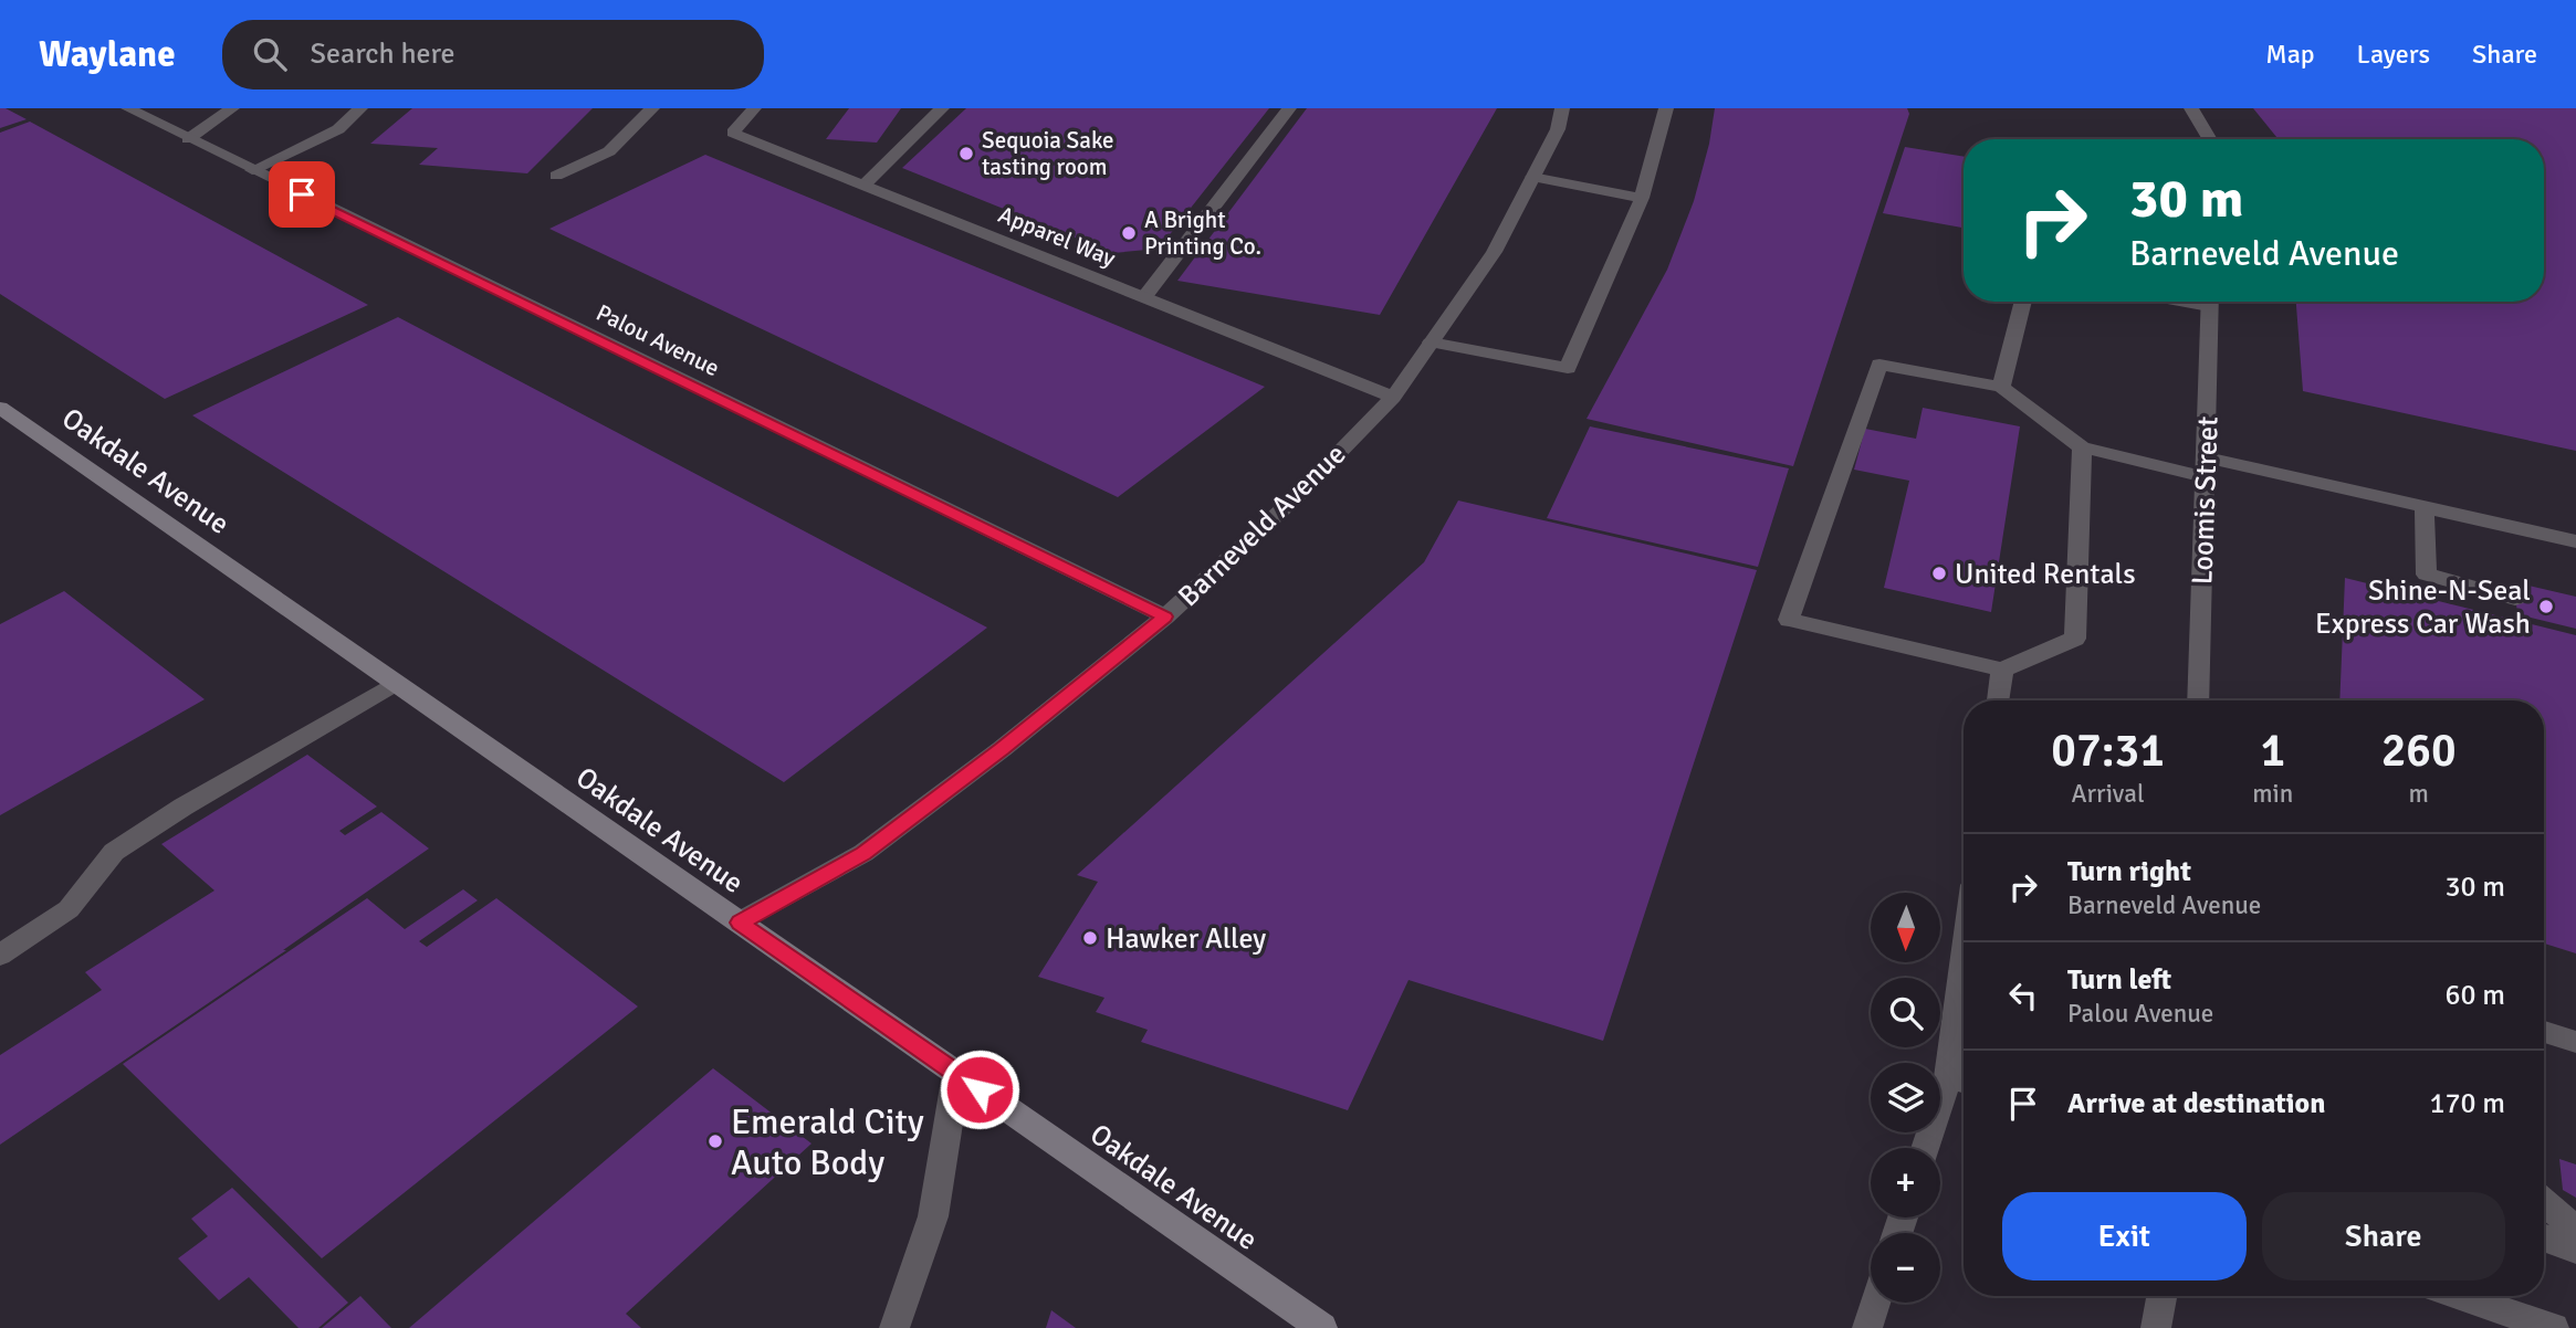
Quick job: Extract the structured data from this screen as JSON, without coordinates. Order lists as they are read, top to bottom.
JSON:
{
  "streets": {
    "main road": ["Oakdale Avenue"],
    "street": [
      "Apparel Way",
      "Palou Avenue",
      "Loomis Street",
      "Barneveld Avenue"
    ]
  },
  "crossings": [
    ["Apparel Way", "Barneveld Avenue"],
    ["Palou Avenue", "Barneveld Avenue"],
    ["Oakdale Avenue", "Barneveld Avenue"]
  ],
  "places": [
    "Sequoia Sake tasting room",
    "A Bright Printing Co.",
    "United Rentals",
    "Shine-N-Seal Express Car Wash",
    "Hawker Alley",
    "Emerald City Auto Body"
  ],
  "north": "bottom",
  "page": {
    "header": "Waylane",
    "search": "Search here",
    "nav": ["Map", "Layers", "Share"],
    "turn": ["30 m", "Barneveld Avenue"],
    "eta": [
      "07:31",
      "Arrival",
      "1",
      "min",
      "260",
      "m"
    ],
    "list": [
      {
        "name": "Turn right",
        "note": "Barneveld Avenue",
        "value": "30 m"
      },
      {
        "name": "Turn left",
        "note": "Palou Avenue",
        "value": "60 m"
      },
      {
        "name": "Arrive at destination",
        "value": "170 m"
      }
    ],
    "map_buttons": ["+", "−"],
    "buttons": ["Exit", "Share"]
  }
}
